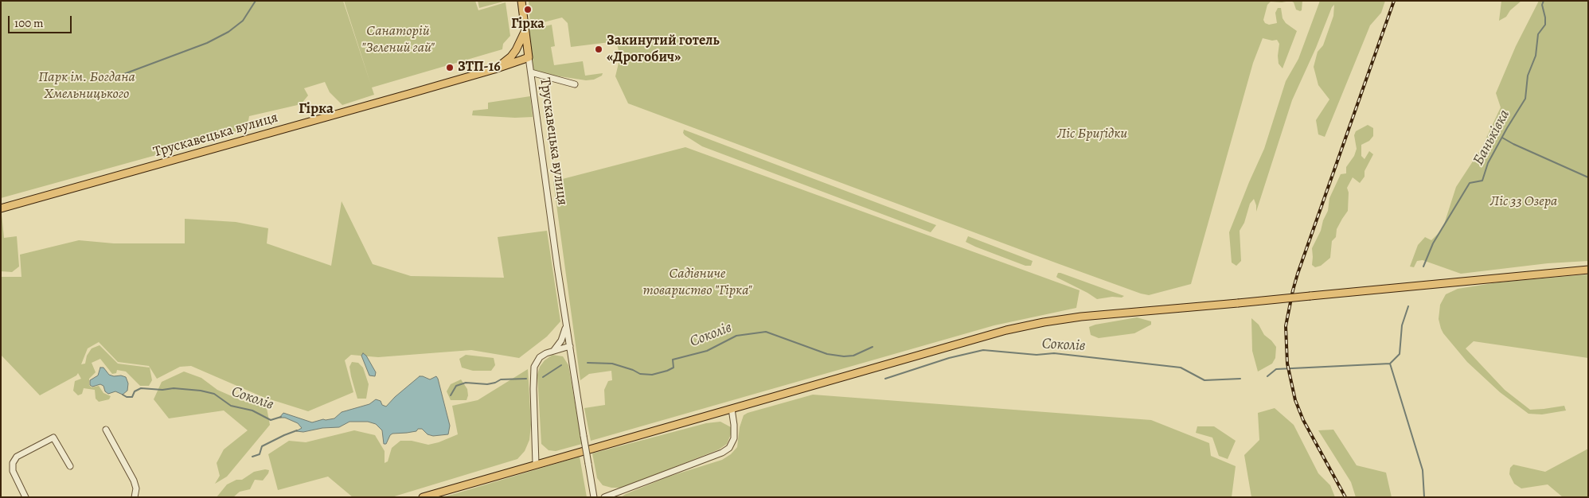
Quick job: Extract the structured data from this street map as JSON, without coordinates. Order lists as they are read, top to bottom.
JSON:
{
  "streets": {
    "main road": ["Трускавецька вулиця"]
  },
  "districts": ["Гірка"],
  "water": ["Баньківка", "Соколів"],
  "parks": [
    "Санаторій \"Зелений гай\"",
    "Парк ім. Богдана Хмельницького",
    "Ліс Бриґідки",
    "Ліс 33 Озера",
    "Садівниче товариство \"Гірка\""
  ],
  "places": ["Гірка", "Закинутий готель «Дрогобич»", "ЗТП-16"],
  "scale_bar": "100 m"
}
